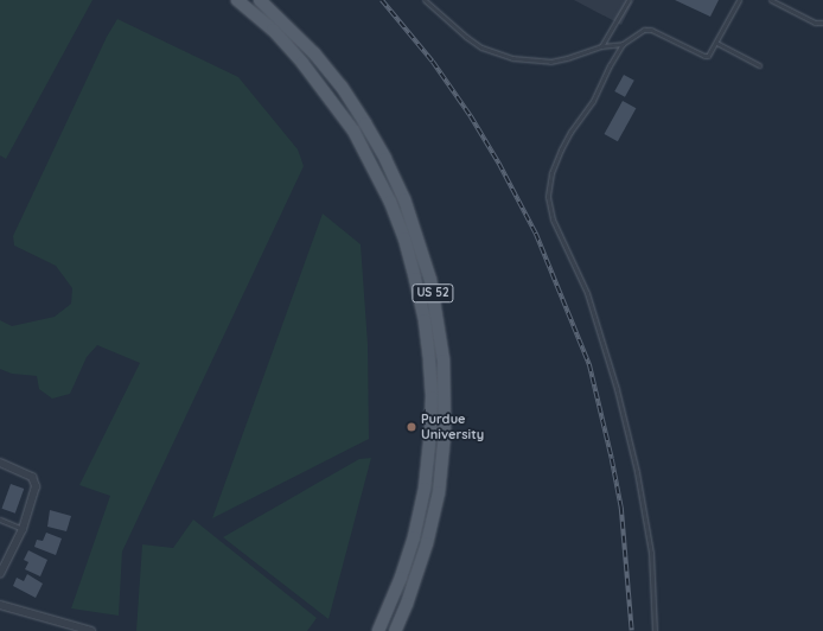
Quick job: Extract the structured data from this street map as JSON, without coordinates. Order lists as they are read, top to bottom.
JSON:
{
  "streets": {
    "main road": ["US 52"]
  },
  "places": ["Purdue University"]
}
